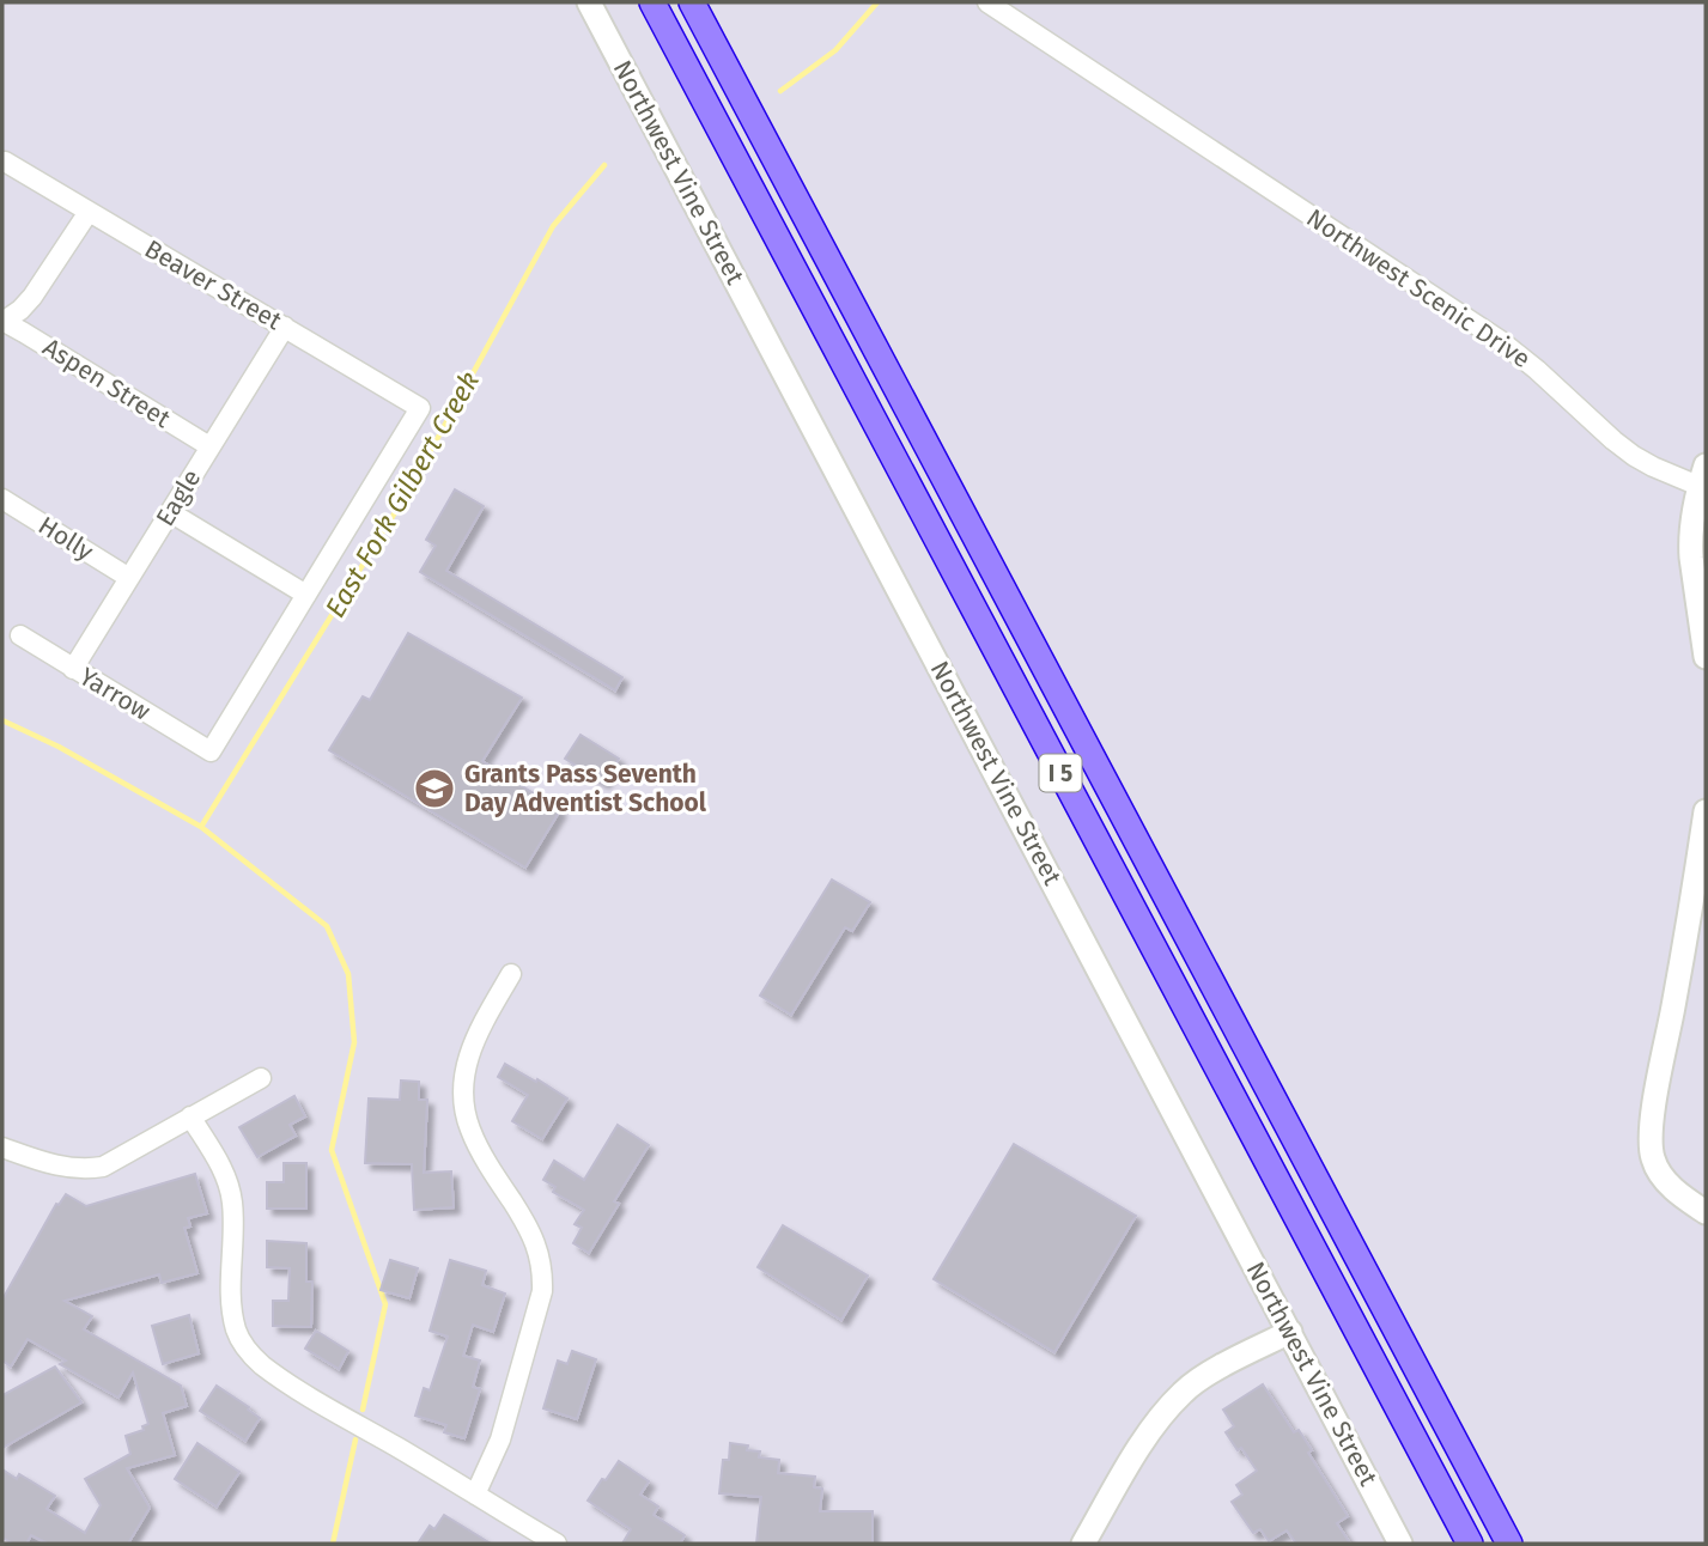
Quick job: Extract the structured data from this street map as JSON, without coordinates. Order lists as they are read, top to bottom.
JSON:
{
  "streets": {
    "highway": ["I 5"],
    "street": [
      "Northwest Vine Street",
      "Beaver Street",
      "Northwest Scenic Drive",
      "Aspen Street",
      "Eagle",
      "Holly",
      "Yarrow"
    ]
  },
  "crossings": [
    ["Beaver Street", "Eagle"],
    ["Beaver Street", "Yarrow"],
    ["Aspen Street", "Eagle"],
    ["Eagle", "Holly"],
    ["Eagle", "Yarrow"]
  ],
  "water": ["East Fork Gilbert Creek"],
  "places": {
    "school or university": ["Grants Pass Seventh Day Adventist School"]
  }
}
